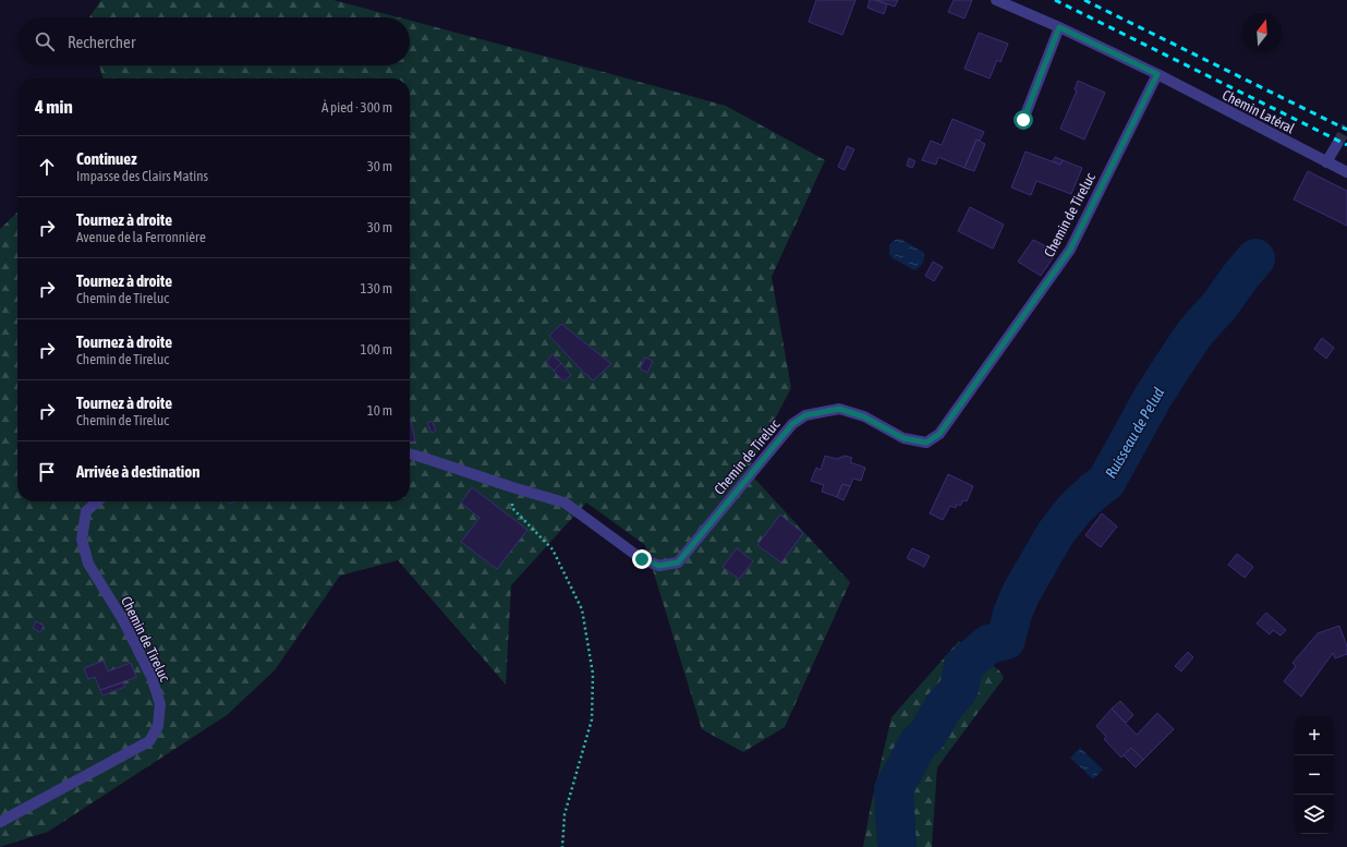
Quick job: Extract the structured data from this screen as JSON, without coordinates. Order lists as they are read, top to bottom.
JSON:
{
  "streets": {
    "street": ["Chemin Latéral", "Chemin de Tireluc"]
  },
  "crossings": [
    ["Chemin Latéral", "Chemin de Tireluc"]
  ],
  "water": ["Ruisseau de Pelud"],
  "north": "top",
  "page": {
    "search": "Rechercher",
    "heading": ["4 min", "À pied · 300 m"],
    "list": [
      ["Continuez", "Impasse des Clairs Matins", "30 m"],
      ["Tournez à droite", "Avenue de la Ferronnière", "30 m"],
      ["Tournez à droite", "Chemin de Tireluc", "130 m"],
      ["Tournez à droite", "Chemin de Tireluc", "100 m"],
      ["Tournez à droite", "Chemin de Tireluc", "10 m"],
      "Arrivée à destination"
    ],
    "map_buttons": ["+", "−"]
  }
}
